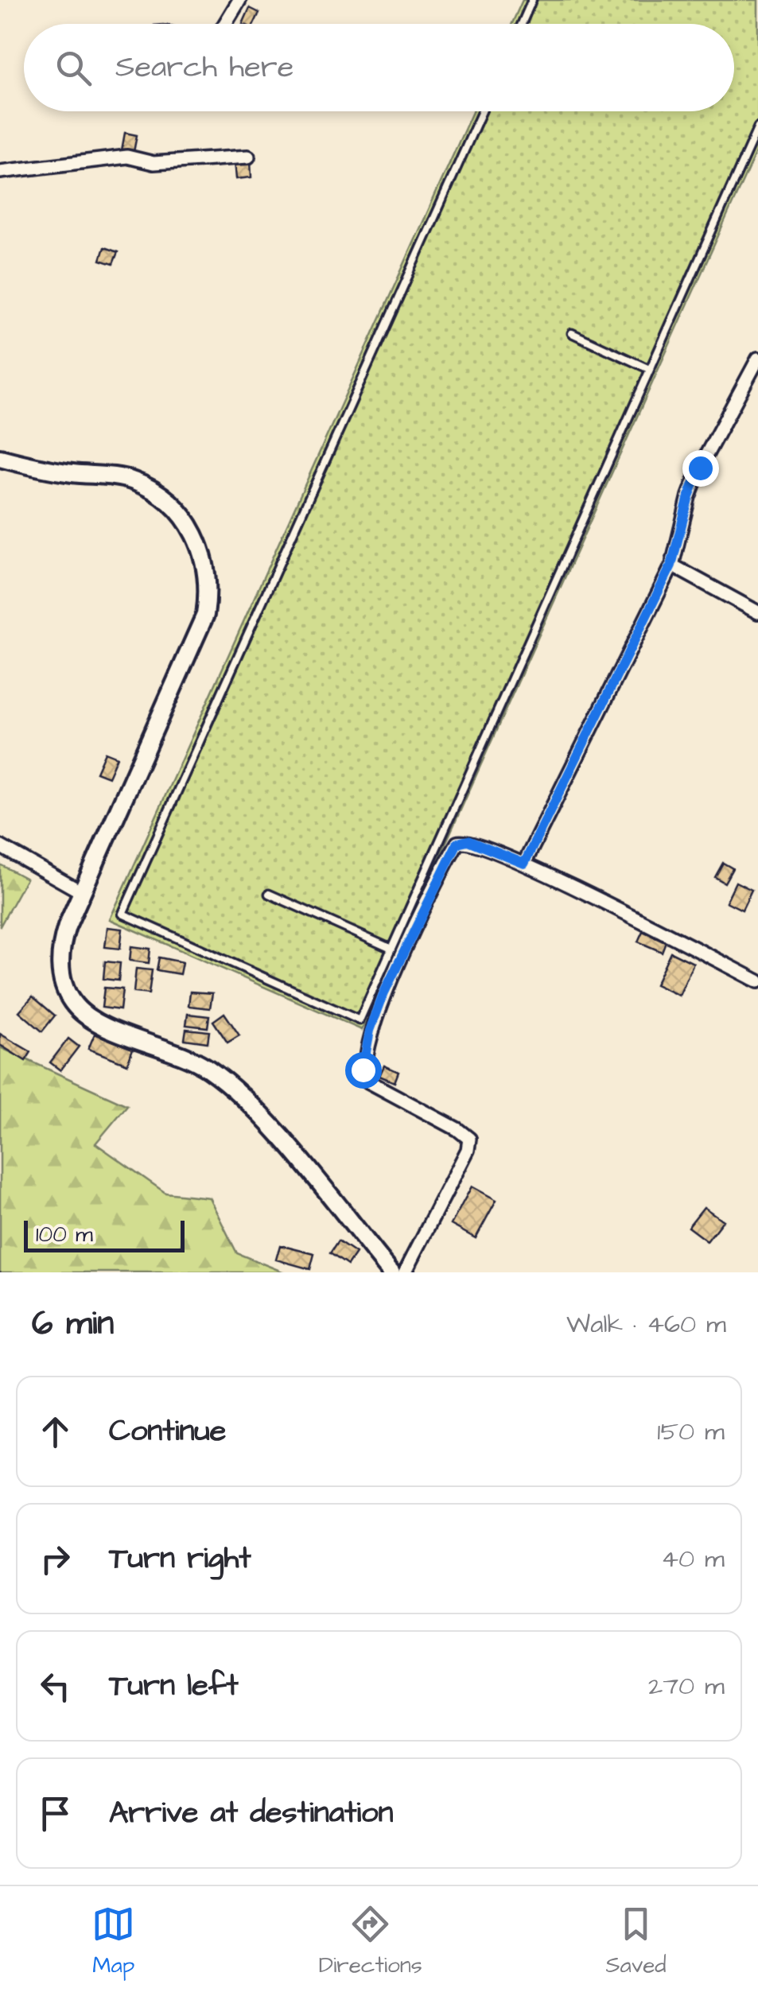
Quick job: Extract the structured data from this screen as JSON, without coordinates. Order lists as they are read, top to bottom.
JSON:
{
  "scale_bar": "100 m",
  "page": {
    "search": "Search here",
    "scale": "100 m",
    "heading": ["6 min", "Walk · 460 m"],
    "list": [
      ["Continue", "150 m"],
      ["Turn right", "40 m"],
      ["Turn left", "270 m"],
      "Arrive at destination"
    ],
    "nav": ["Map", "Directions", "Saved"]
  }
}
